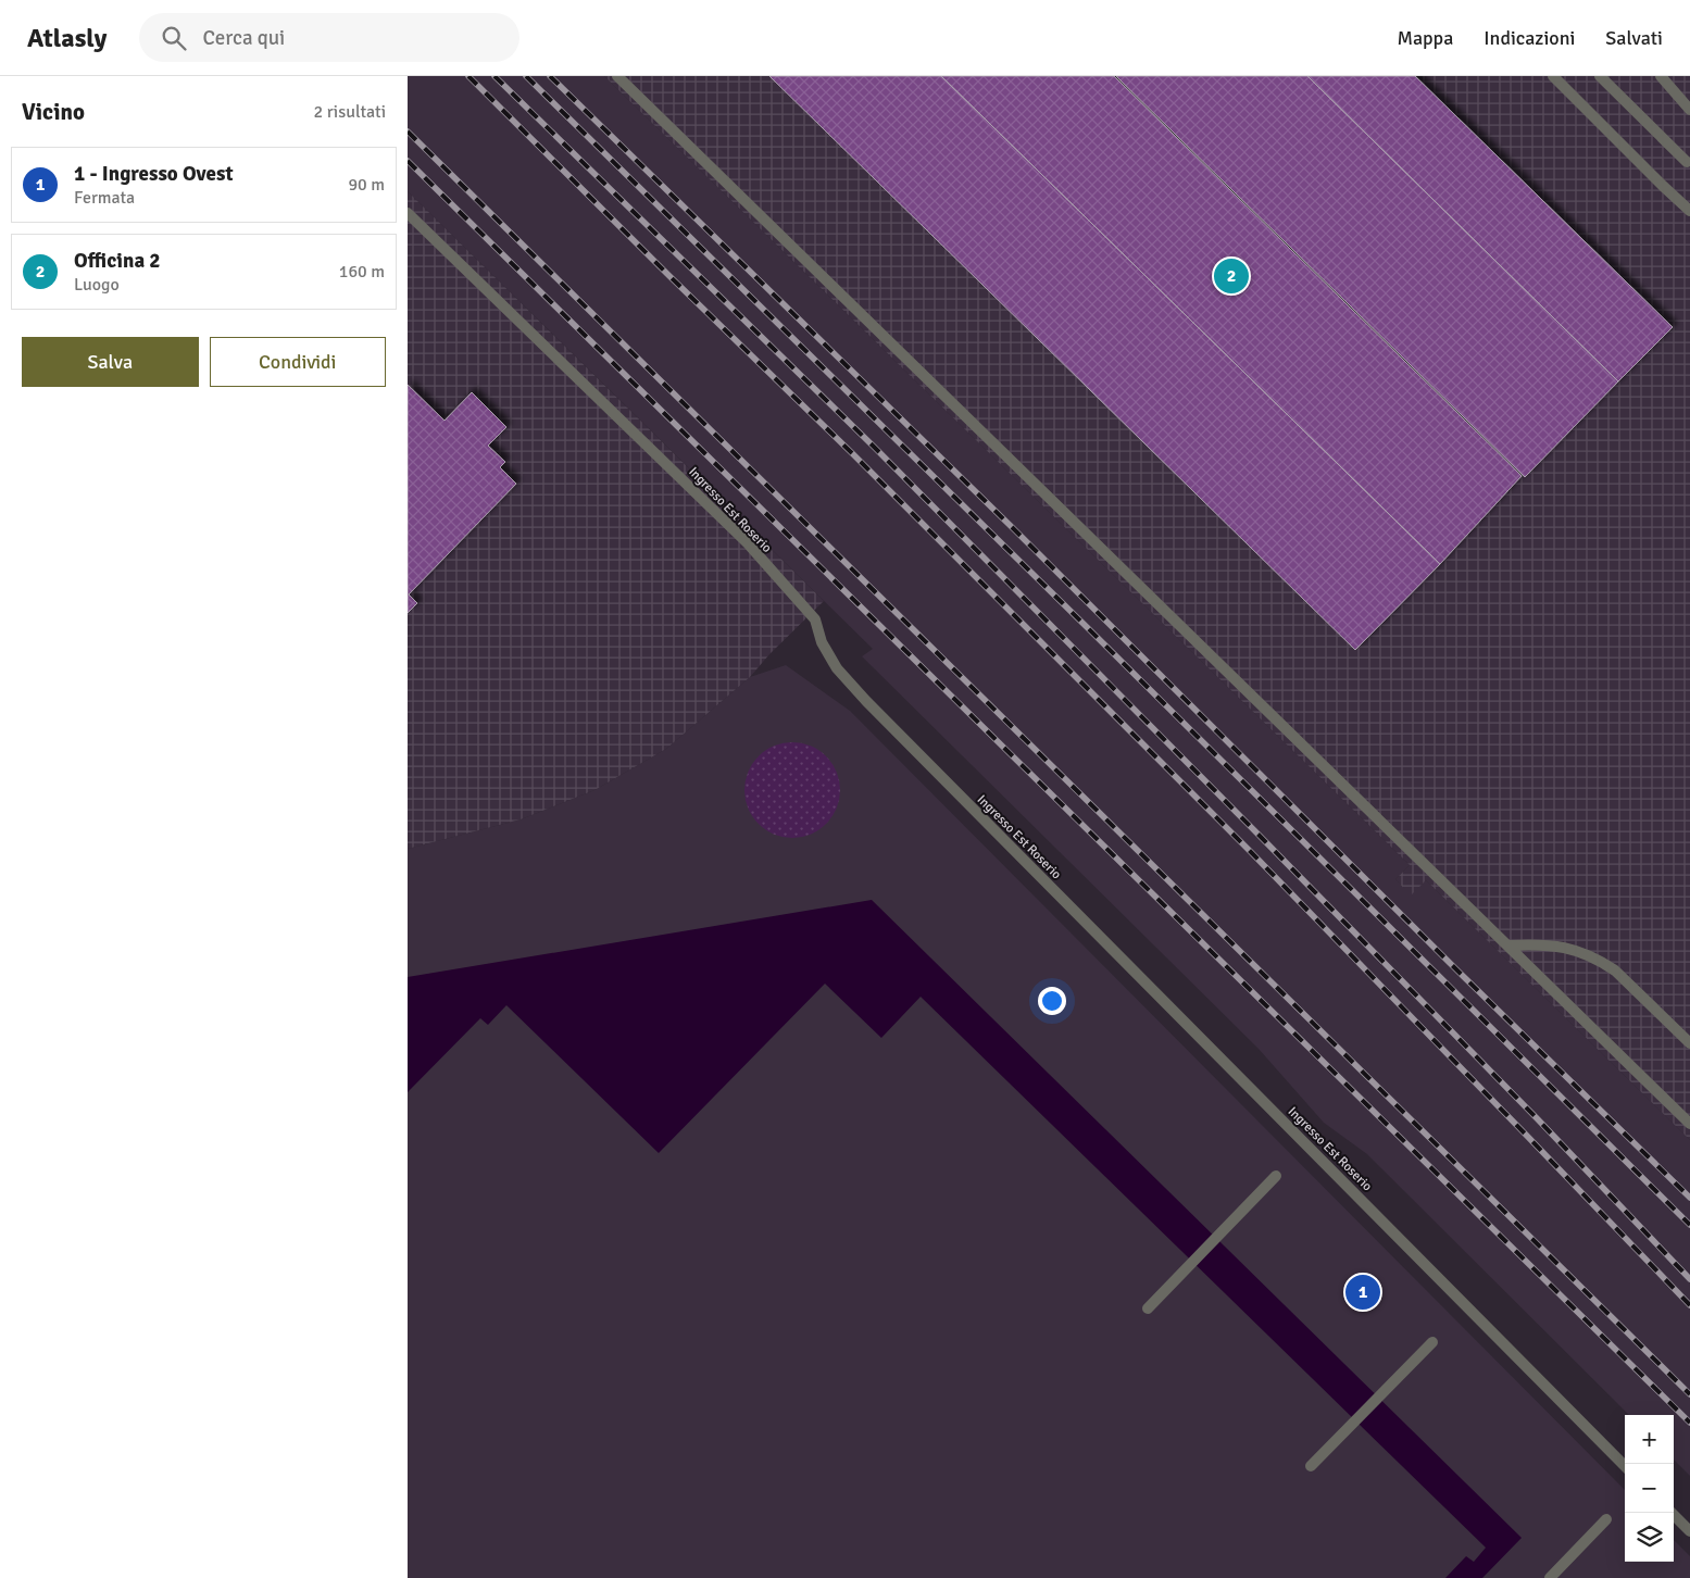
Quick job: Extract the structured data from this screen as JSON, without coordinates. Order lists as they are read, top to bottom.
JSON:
{
  "streets": {
    "lane": ["Ingresso Est Roserio"]
  },
  "page": {
    "header": "Atlasly",
    "search": "Cerca qui",
    "nav": ["Mappa", "Indicazioni", "Salvati"],
    "heading": ["Vicino", "2 risultati"],
    "list": [
      {
        "mark": "1",
        "name": "1 - Ingresso Ovest",
        "note": "Fermata",
        "value": "90 m"
      },
      {
        "mark": "2",
        "name": "Officina 2",
        "note": "Luogo",
        "value": "160 m"
      }
    ],
    "pins": ["2", "1"],
    "buttons": ["Salva", "Condividi"],
    "map_buttons": ["+", "−"]
  }
}
